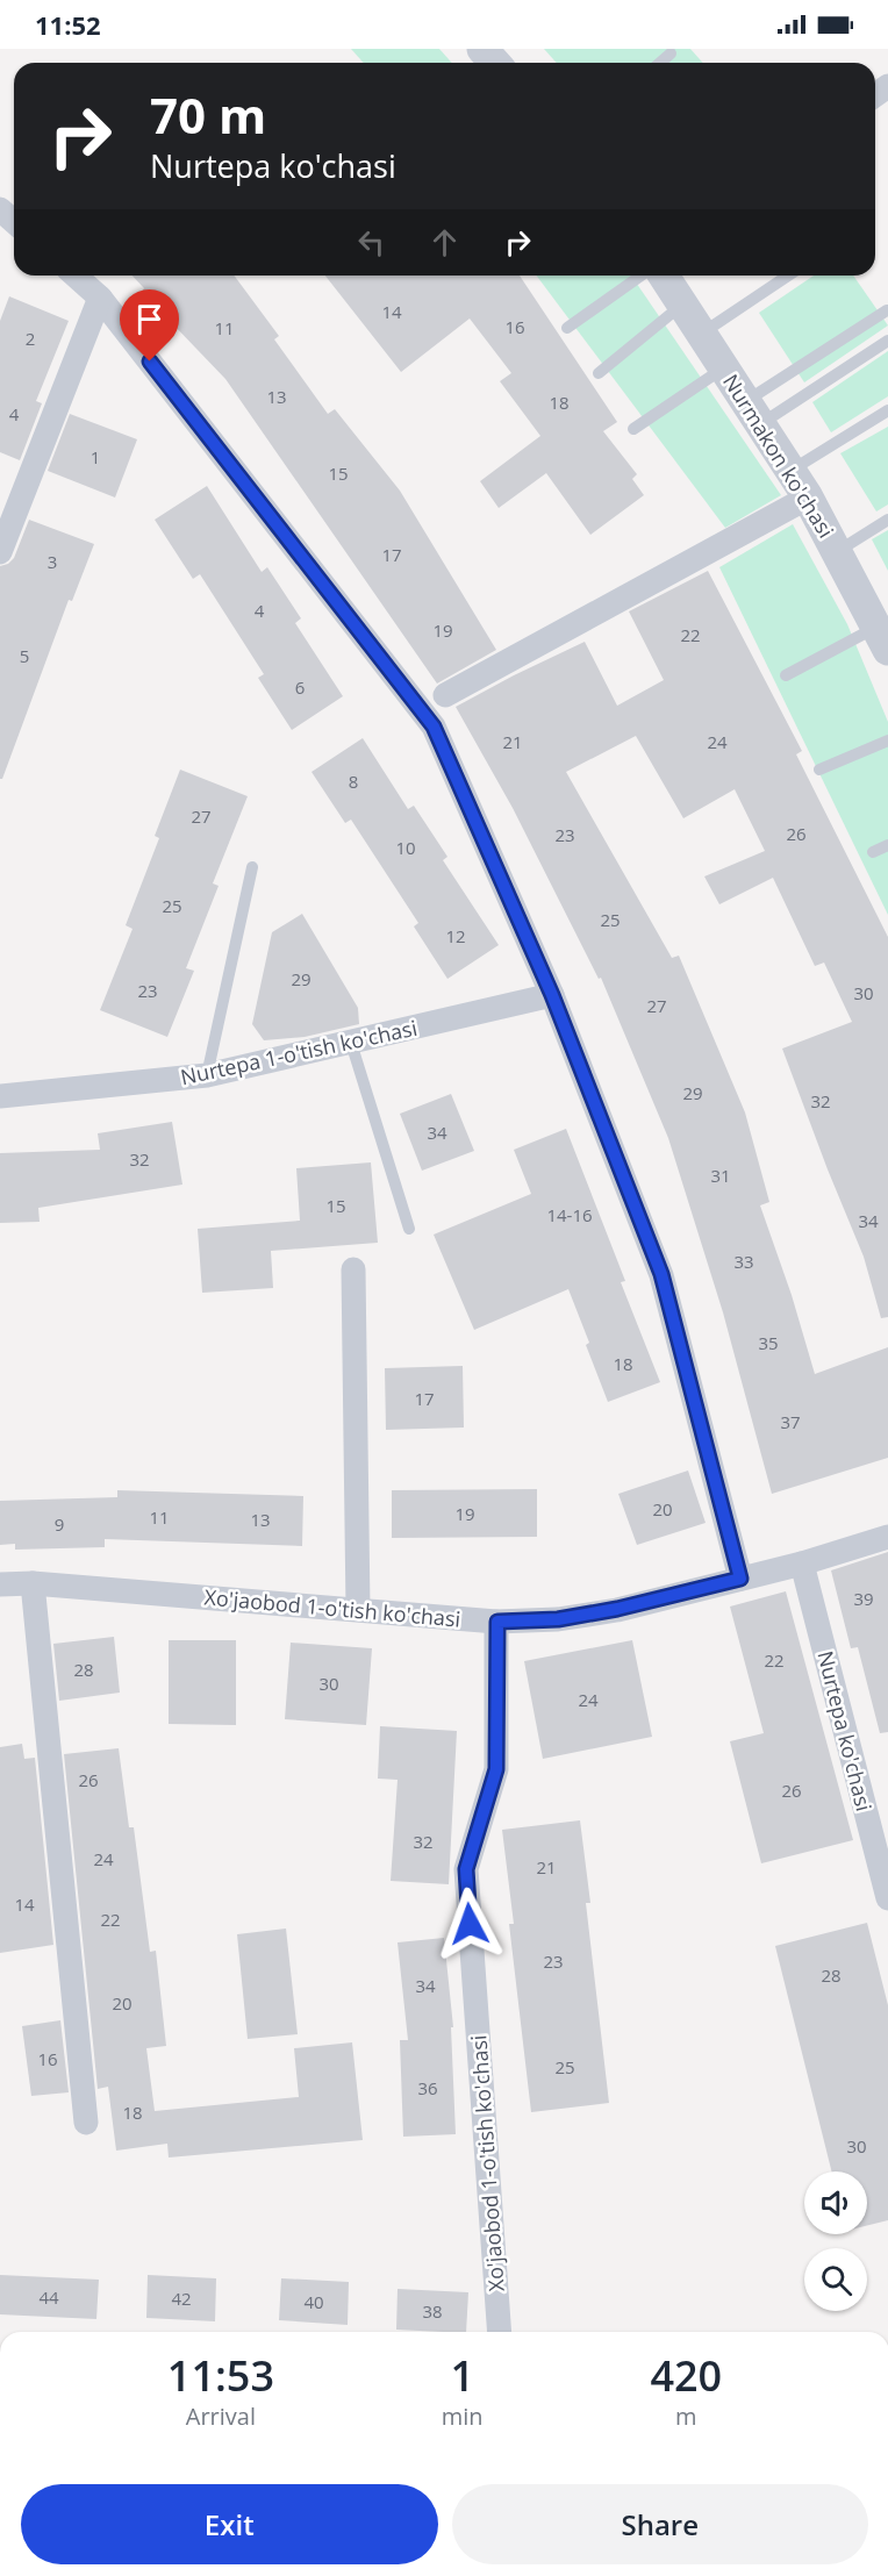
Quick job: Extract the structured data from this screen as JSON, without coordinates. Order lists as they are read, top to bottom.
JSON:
{
  "streets": {
    "street": [
      "Nurmakon ko'chasi",
      "Nurtepa 1-o'tish ko'chasi",
      "Xo'jaobod 1-o'tish ko'chasi",
      "Nurtepa ko'chasi"
    ]
  },
  "house_numbers": [
    "14",
    "16",
    "11",
    "2",
    "13",
    "18",
    "4",
    "1",
    "15",
    "17",
    "3",
    "4",
    "19",
    "22",
    "5",
    "6",
    "21",
    "24",
    "8",
    "27",
    "26",
    "23",
    "10",
    "25",
    "25",
    "12",
    "29",
    "23",
    "30",
    "27",
    "29",
    "32",
    "34",
    "32",
    "31",
    "15",
    "14-16",
    "34",
    "33",
    "35",
    "18",
    "17",
    "37",
    "20",
    "19",
    "11",
    "13",
    "9",
    "39",
    "22",
    "28",
    "30",
    "24",
    "26",
    "26",
    "32",
    "24",
    "21",
    "14",
    "22",
    "23",
    "28",
    "34",
    "20",
    "16",
    "25",
    "36",
    "18",
    "30",
    "44",
    "42",
    "40",
    "38"
  ],
  "page": {
    "status": "11:52",
    "turn": ["70 m", "Nurtepa ko'chasi"],
    "eta": [
      "11:53",
      "Arrival",
      "1",
      "min",
      "420",
      "m"
    ],
    "buttons": ["Exit", "Share"]
  }
}
